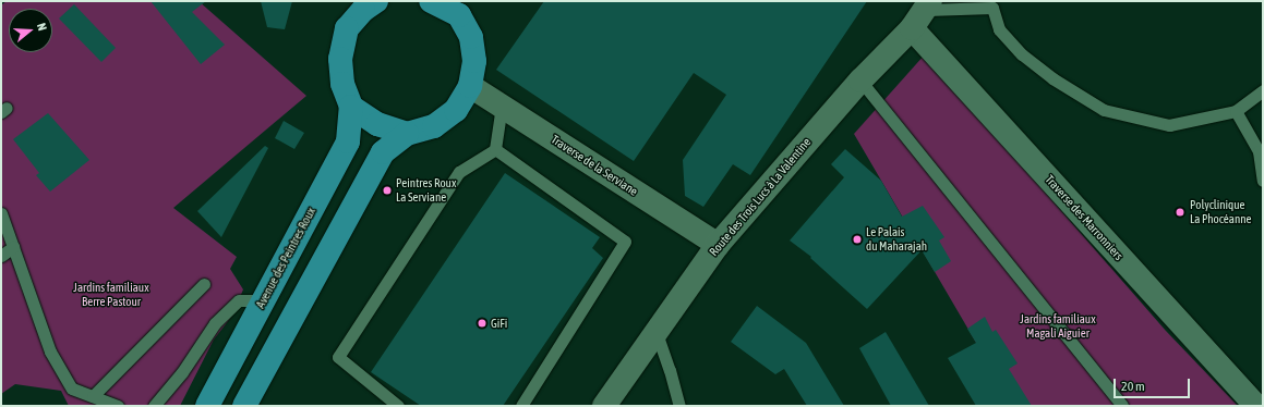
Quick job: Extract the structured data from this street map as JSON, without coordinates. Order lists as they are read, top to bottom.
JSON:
{
  "streets": {
    "main road": ["Avenue des Peintres Roux"],
    "street": ["Traverse de la Serviane", "Route des Trois Lucs à La Valentine", "Traverse des Marronniers"]
  },
  "crossings": [
    ["Traverse de la Serviane", "Route des Trois Lucs à La Valentine"],
    ["Route des Trois Lucs à La Valentine", "Traverse des Marronniers"]
  ],
  "parks": ["Jardins familiaux Berre Pastour", "Jardins familiaux Magali Aiguier"],
  "places": [
    "Peintres Roux La Serviane",
    "Polyclinique La Phocéanne",
    "Le Palais du Maharajah",
    "GiFi"
  ],
  "scale_bar": "20 m",
  "north": "right"
}
